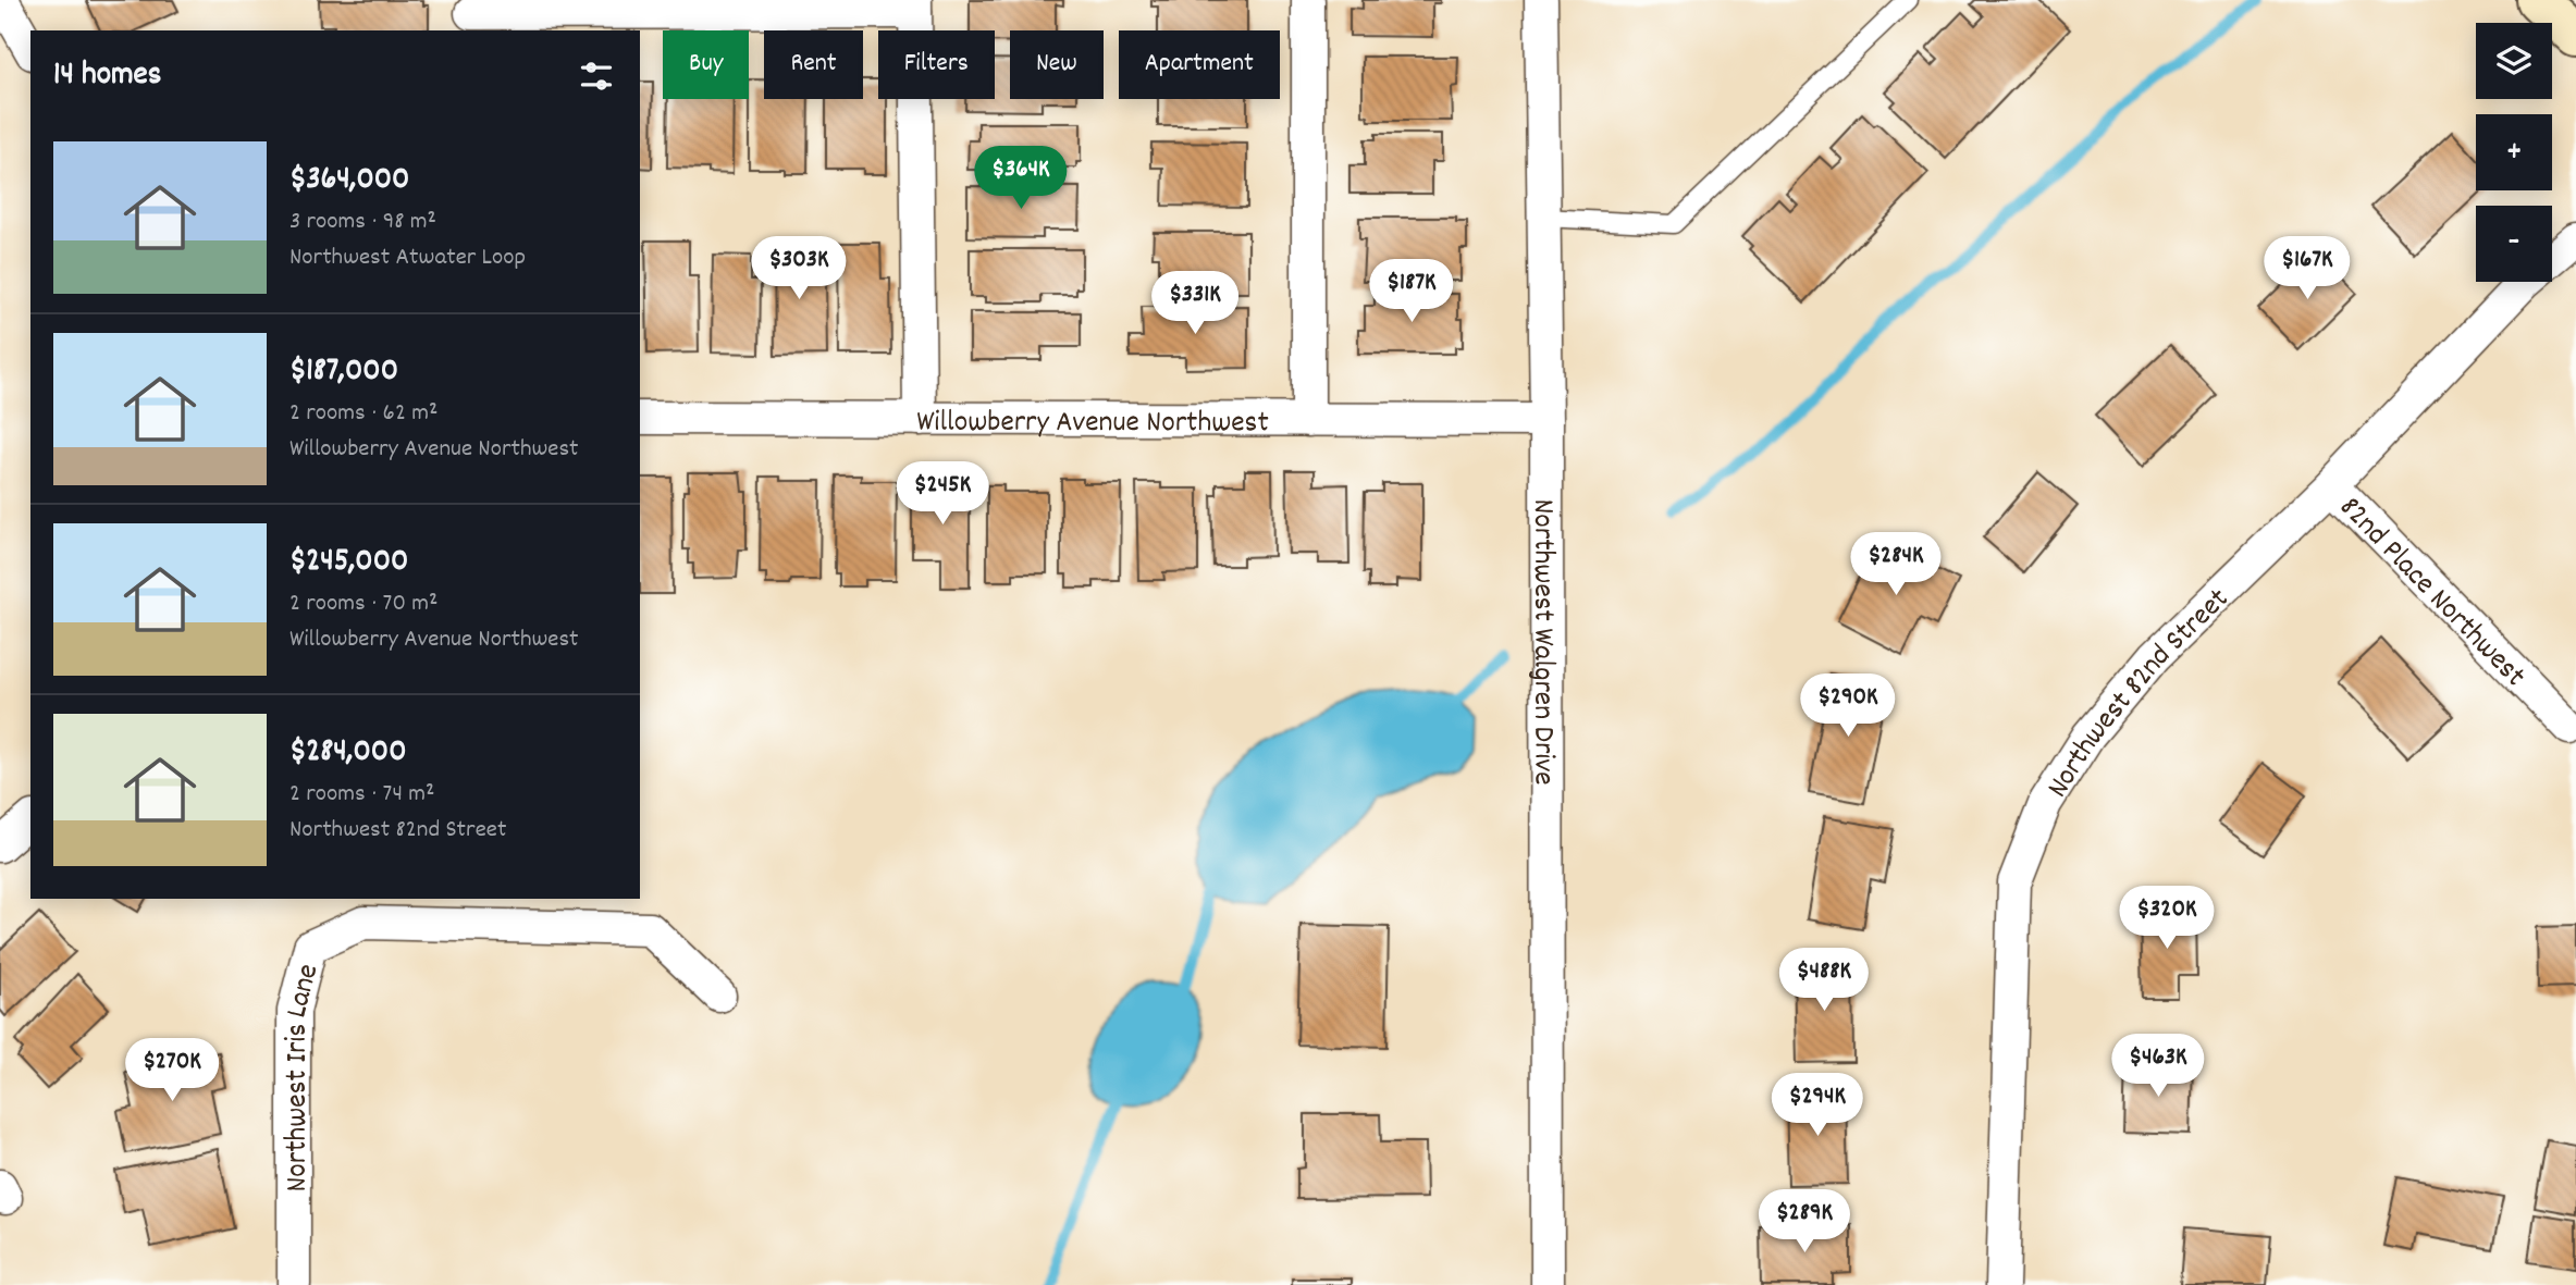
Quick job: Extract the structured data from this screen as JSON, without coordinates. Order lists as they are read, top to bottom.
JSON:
{
  "streets": {
    "street": [
      "Willowberry Avenue Northwest",
      "82nd Place Northwest",
      "Northwest Walgren Drive",
      "Northwest 82nd Street",
      "Northwest Iris Lane"
    ]
  },
  "crossings": [
    ["Willowberry Avenue Northwest", "Northwest Walgren Drive"],
    ["82nd Place Northwest", "Northwest 82nd Street"]
  ],
  "page": {
    "map_buttons": ["+", "−"],
    "chip": [
      "Buy",
      "Rent",
      "Filters",
      "New",
      "Apartment"
    ],
    "heading": "14 homes",
    "list": [
      {
        "name": "$364,000",
        "note": "3 rooms · 98 m² · Northwest Atwater Loop"
      },
      {
        "name": "$187,000",
        "note": "2 rooms · 62 m² · Willowberry Avenue Northwest"
      },
      {
        "name": "$245,000",
        "note": "2 rooms · 70 m² · Willowberry Avenue Northwest"
      },
      {
        "name": "$284,000",
        "note": "2 rooms · 74 m² · Northwest 82nd Street"
      }
    ],
    "price": [
      "$364K",
      "$303K",
      "$167K",
      "$187K",
      "$331K",
      "$245K",
      "$284K",
      "$290K",
      "$320K",
      "$488K",
      "$463K",
      "$270K",
      "$294K",
      "$289K"
    ]
  }
}
